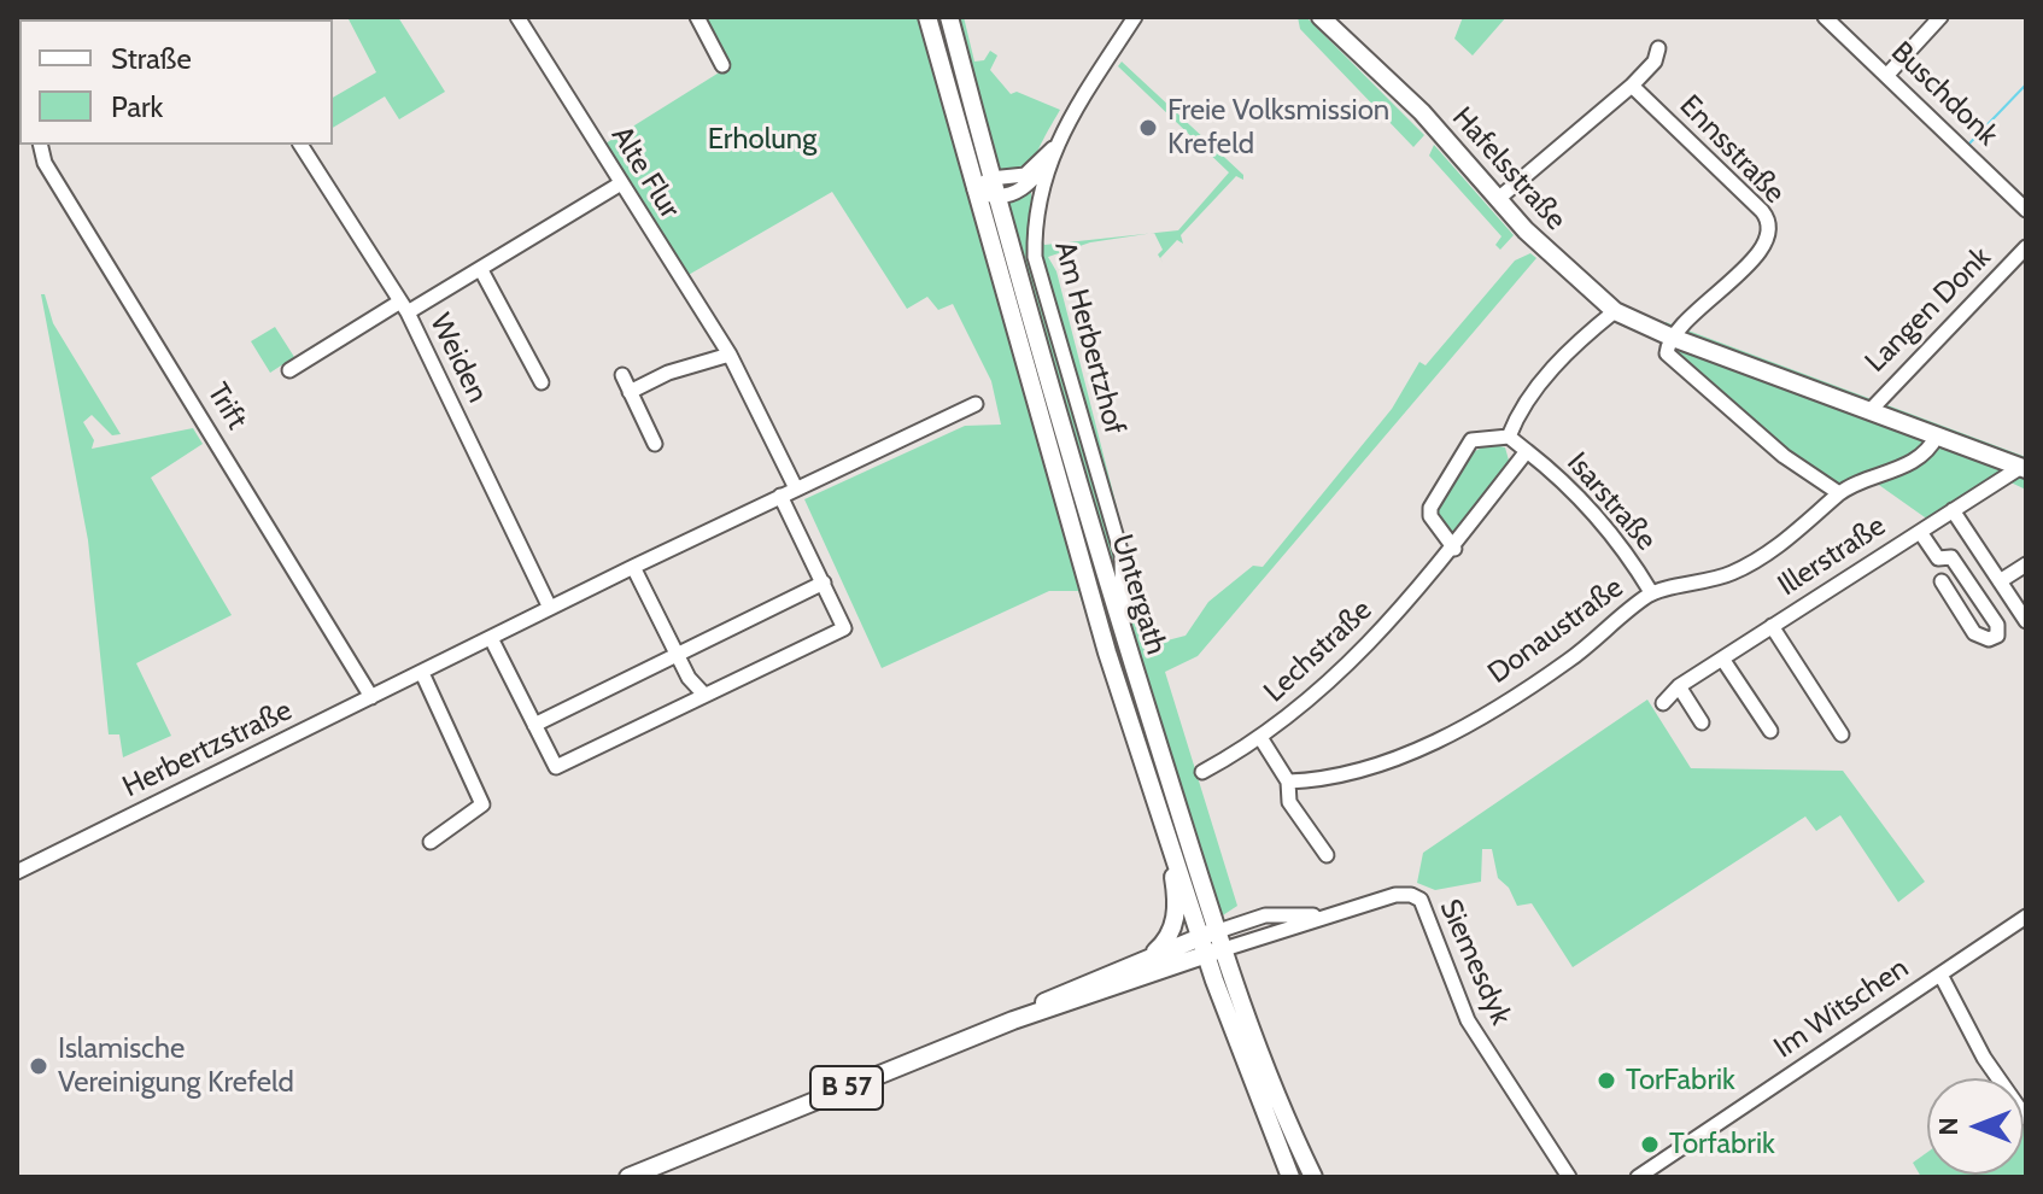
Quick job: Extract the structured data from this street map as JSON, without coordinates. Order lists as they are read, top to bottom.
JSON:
{
  "streets": {
    "main road": ["Hafelsstraße", "Untergath", "B 57"],
    "street": [
      "Buschdonk",
      "Ennsstraße",
      "Alte Flur",
      "Langen Donk",
      "Am Herbertzhof",
      "Weiden",
      "Trift",
      "Isarstraße",
      "Illerstraße",
      "Donaustraße",
      "Lechstraße",
      "Herbertzstraße",
      "Siemesdyk",
      "Im Witschen"
    ]
  },
  "crossings": [
    ["Ennsstraße", "Hafelsstraße"],
    ["Hafelsstraße", "Langen Donk"],
    ["Hafelsstraße", "Illerstraße"],
    ["Hafelsstraße", "Donaustraße"],
    ["Alte Flur", "Herbertzstraße"],
    ["Am Herbertzhof", "Untergath"],
    ["Weiden", "Herbertzstraße"],
    ["Trift", "Herbertzstraße"],
    ["Isarstraße", "Donaustraße"],
    ["Isarstraße", "Lechstraße"],
    ["Untergath", "Siemesdyk"],
    ["Untergath", "B 57"],
    ["Siemesdyk", "B 57"]
  ],
  "parks": ["Erholung"],
  "places": [
    "Freie Volksmission Krefeld",
    "Islamische Vereinigung Krefeld",
    "TorFabrik",
    "Torfabrik"
  ],
  "legend": ["Straße", "Park"],
  "north": "left"
}
